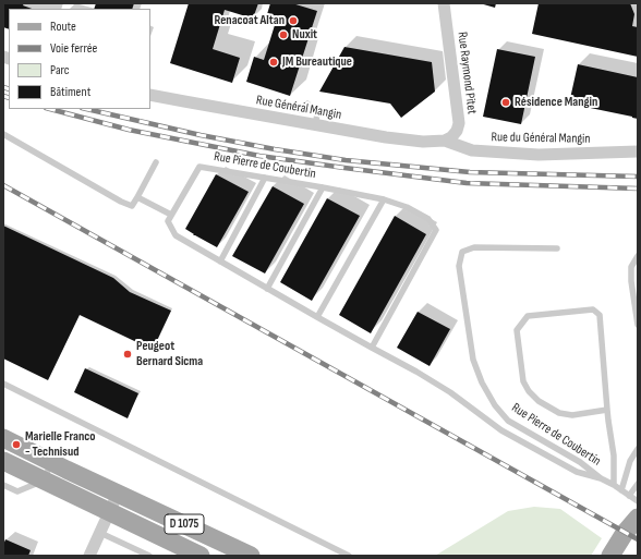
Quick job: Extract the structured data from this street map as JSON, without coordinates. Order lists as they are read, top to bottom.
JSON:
{
  "streets": {
    "main road": ["D 1075"],
    "street": ["Rue Raymond Pitet", "Rue Général Mangin", "Rue du Général Mangin"],
    "lane": ["Rue Pierre de Coubertin"]
  },
  "crossings": [
    ["Rue Raymond Pitet", "Rue Général Mangin"],
    ["Rue Raymond Pitet", "Rue du Général Mangin"],
    ["Rue Général Mangin", "Rue du Général Mangin"]
  ],
  "places": [
    "Renacoat Altan",
    "Nuxit",
    "JM Bureautique",
    "Résidence Mangin",
    "Peugeot Bernard Sicma",
    "Marielle Franco - Technisud"
  ],
  "legend": [
    "Route",
    "Voie ferrée",
    "Parc",
    "Bâtiment"
  ]
}
